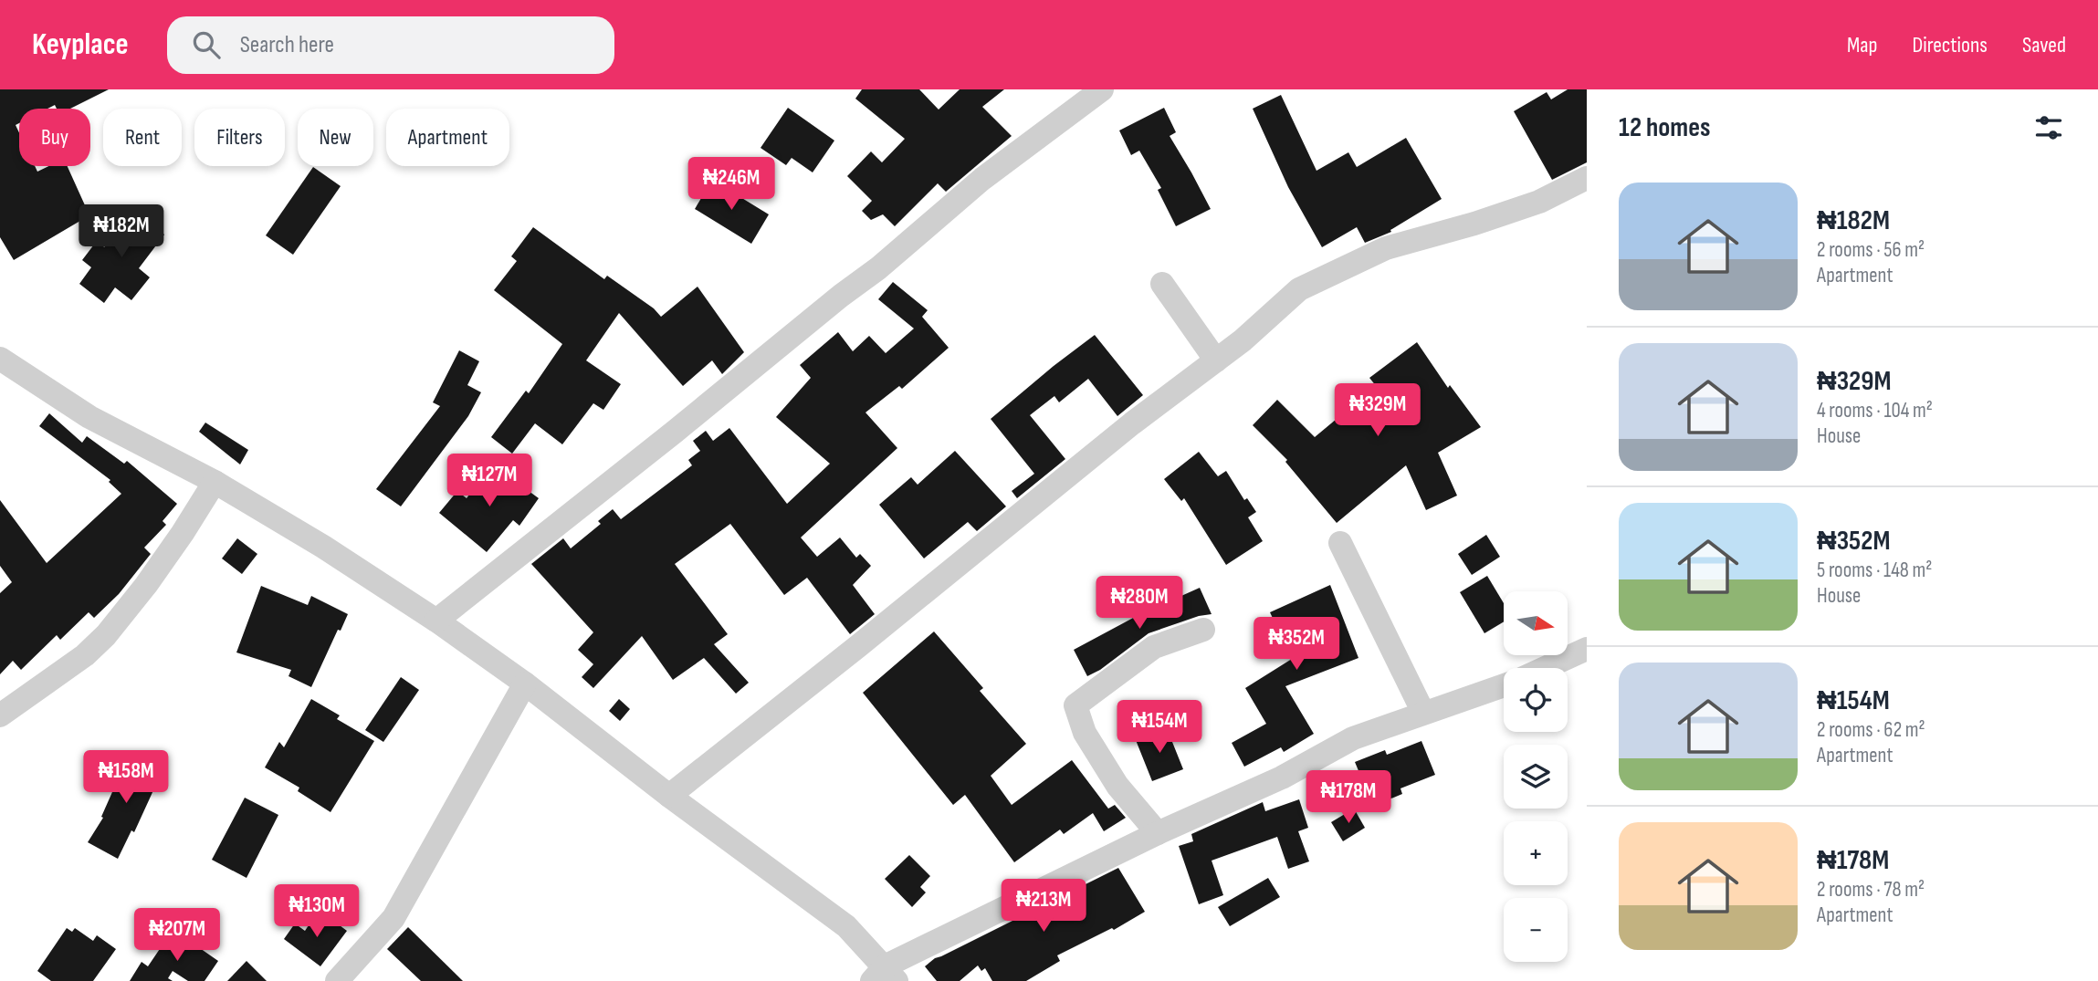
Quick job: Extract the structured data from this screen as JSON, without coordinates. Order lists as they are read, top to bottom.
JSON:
{
  "north": "right",
  "page": {
    "header": "Keyplace",
    "search": "Search here",
    "nav": ["Map", "Directions", "Saved"],
    "heading": "12 homes",
    "chip": [
      "Buy",
      "Rent",
      "Filters",
      "New",
      "Apartment"
    ],
    "price": [
      "₦246M",
      "₦182M",
      "₦329M",
      "₦127M",
      "₦280M",
      "₦352M",
      "₦154M",
      "₦158M",
      "₦178M",
      "₦213M",
      "₦130M",
      "₦207M"
    ],
    "list": [
      {
        "name": "₦182M",
        "note": "2 rooms · 56 m² · Apartment"
      },
      {
        "name": "₦329M",
        "note": "4 rooms · 104 m² · House"
      },
      {
        "name": "₦352M",
        "note": "5 rooms · 148 m² · House"
      },
      {
        "name": "₦154M",
        "note": "2 rooms · 62 m² · Apartment"
      },
      {
        "name": "₦178M",
        "note": "2 rooms · 78 m² · Apartment"
      }
    ],
    "map_buttons": ["+", "−"]
  }
}
